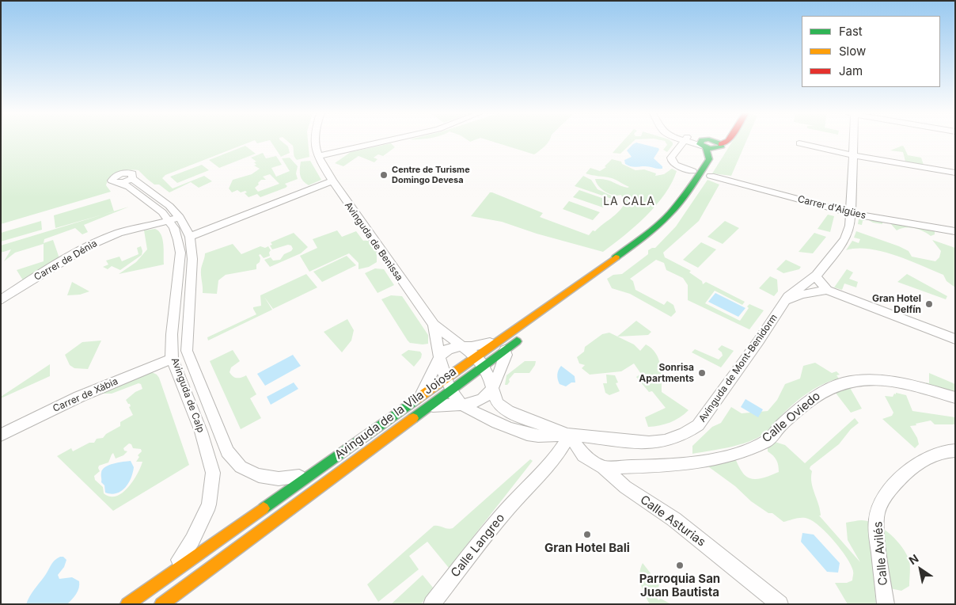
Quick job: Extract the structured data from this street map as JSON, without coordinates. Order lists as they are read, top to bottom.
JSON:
{
  "streets": {
    "main road": ["Avinguda de la Vila Joiosa"],
    "street": [
      "Carrer d'Aigües",
      "Avinguda de Benissa",
      "Carrer de Dénia",
      "Avinguda de Mont-Benidorm",
      "Carrer de Xàbia",
      "Avinguda de Calp",
      "Calle Oviedo",
      "Calle Asturias",
      "Calle Langreo",
      "Calle Avilés"
    ]
  },
  "crossings": [
    ["Carrer d'Aigües", "Avinguda de Mont-Benidorm"],
    ["Avinguda de Benissa", "Avinguda de Mont-Benidorm"],
    ["Avinguda de Benissa", "Avinguda de la Vila Joiosa"],
    ["Avinguda de Benissa", "Calle Asturias"],
    ["Avinguda de Benissa", "Calle Langreo"],
    ["Carrer de Dénia", "Avinguda de Calp"],
    ["Avinguda de Mont-Benidorm", "Calle Asturias"],
    ["Avinguda de Mont-Benidorm", "Calle Langreo"],
    ["Carrer de Xàbia", "Avinguda de Calp"],
    ["Avinguda de Calp", "Avinguda de la Vila Joiosa"],
    ["Calle Oviedo", "Calle Asturias"],
    ["Calle Asturias", "Calle Langreo"]
  ],
  "districts": ["LA CALA"],
  "places": [
    "Centre de Turisme Domingo Devesa",
    "Gran Hotel Delfín",
    "Sonrisa Apartments",
    "Gran Hotel Bali",
    "Parroquia San Juan Bautista"
  ],
  "legend": ["Fast", "Slow", "Jam"],
  "north": "top left"
}
